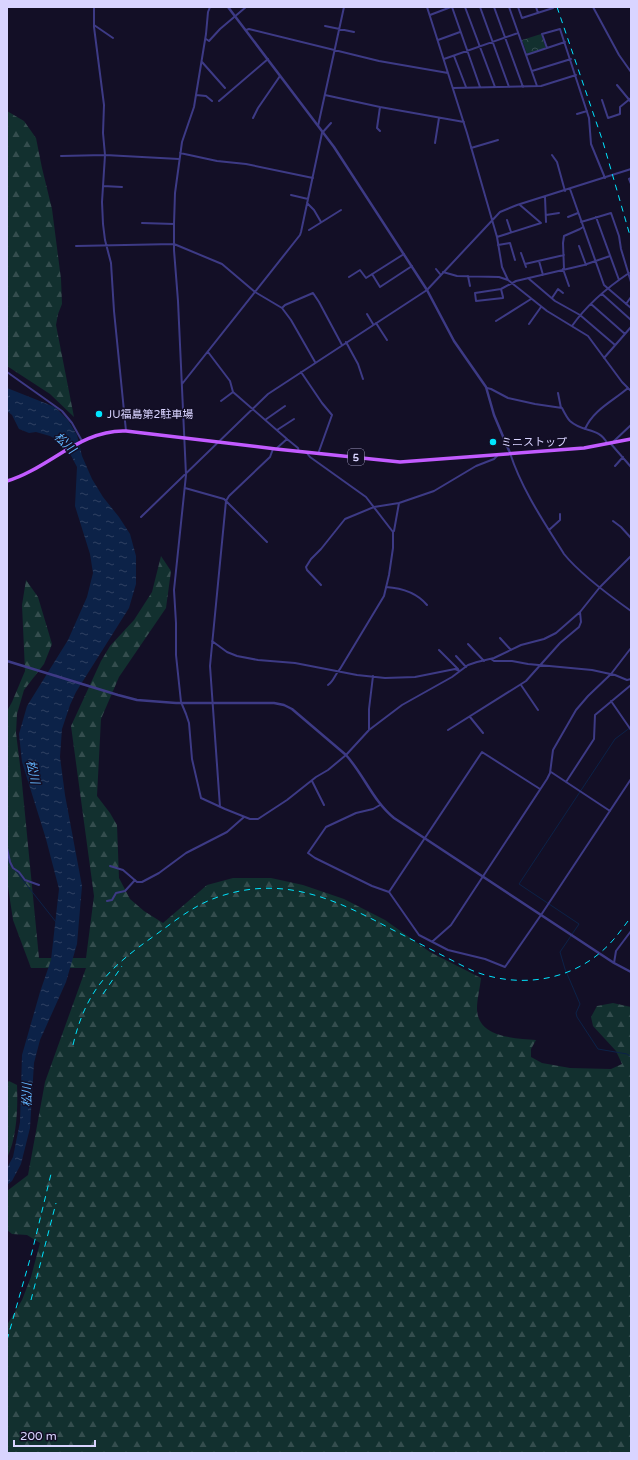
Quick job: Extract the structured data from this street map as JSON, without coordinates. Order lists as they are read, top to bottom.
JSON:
{
  "streets": {
    "main road": ["5"]
  },
  "water": ["松川"],
  "places": ["JU福島第2駐車場", "ミニストップ"],
  "scale_bar": "200 m"
}
